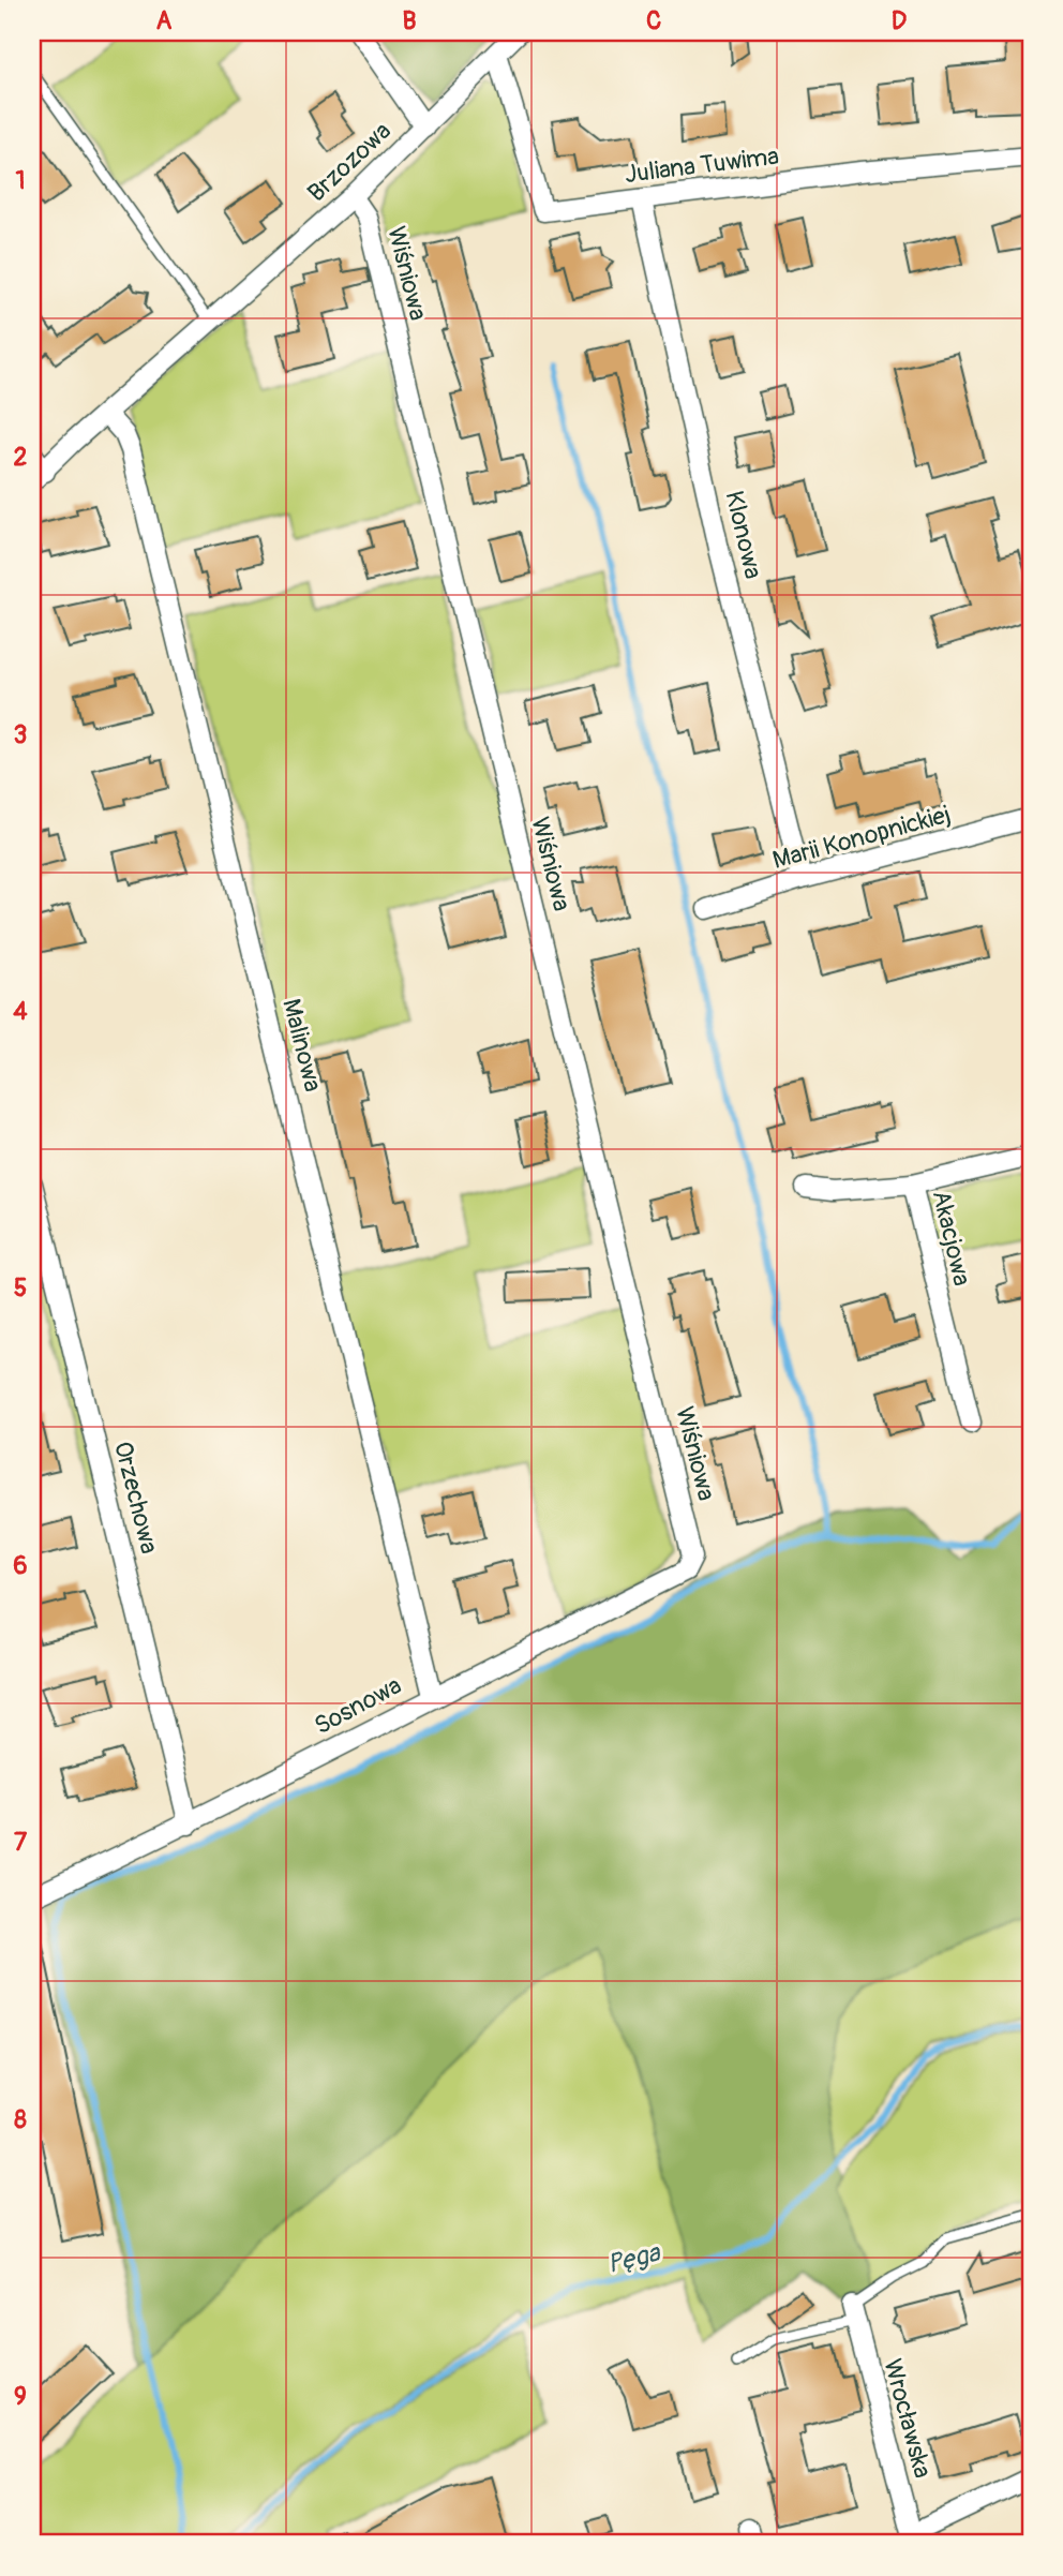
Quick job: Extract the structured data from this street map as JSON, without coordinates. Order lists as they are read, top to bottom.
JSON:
{
  "streets": {
    "street": [
      "Brzozowa",
      "Juliana Tuwima",
      "Wiśniowa",
      "Klonowa",
      "Marii Konopnickiej",
      "Malinowa",
      "Akacjowa",
      "Orzechowa",
      "Sosnowa",
      "Wrocławska"
    ]
  },
  "crossings": [
    ["Brzozowa", "Juliana Tuwima"],
    ["Brzozowa", "Wiśniowa"],
    ["Brzozowa", "Malinowa"],
    ["Juliana Tuwima", "Klonowa"],
    ["Wiśniowa", "Sosnowa"],
    ["Klonowa", "Marii Konopnickiej"],
    ["Malinowa", "Sosnowa"],
    ["Orzechowa", "Sosnowa"]
  ],
  "water": ["Pęga"],
  "grid": {
    "columns": [
      "A",
      "B",
      "C",
      "D"
    ],
    "rows": [
      "1",
      "2",
      "3",
      "4",
      "5",
      "6",
      "7",
      "8",
      "9"
    ]
  }
}
